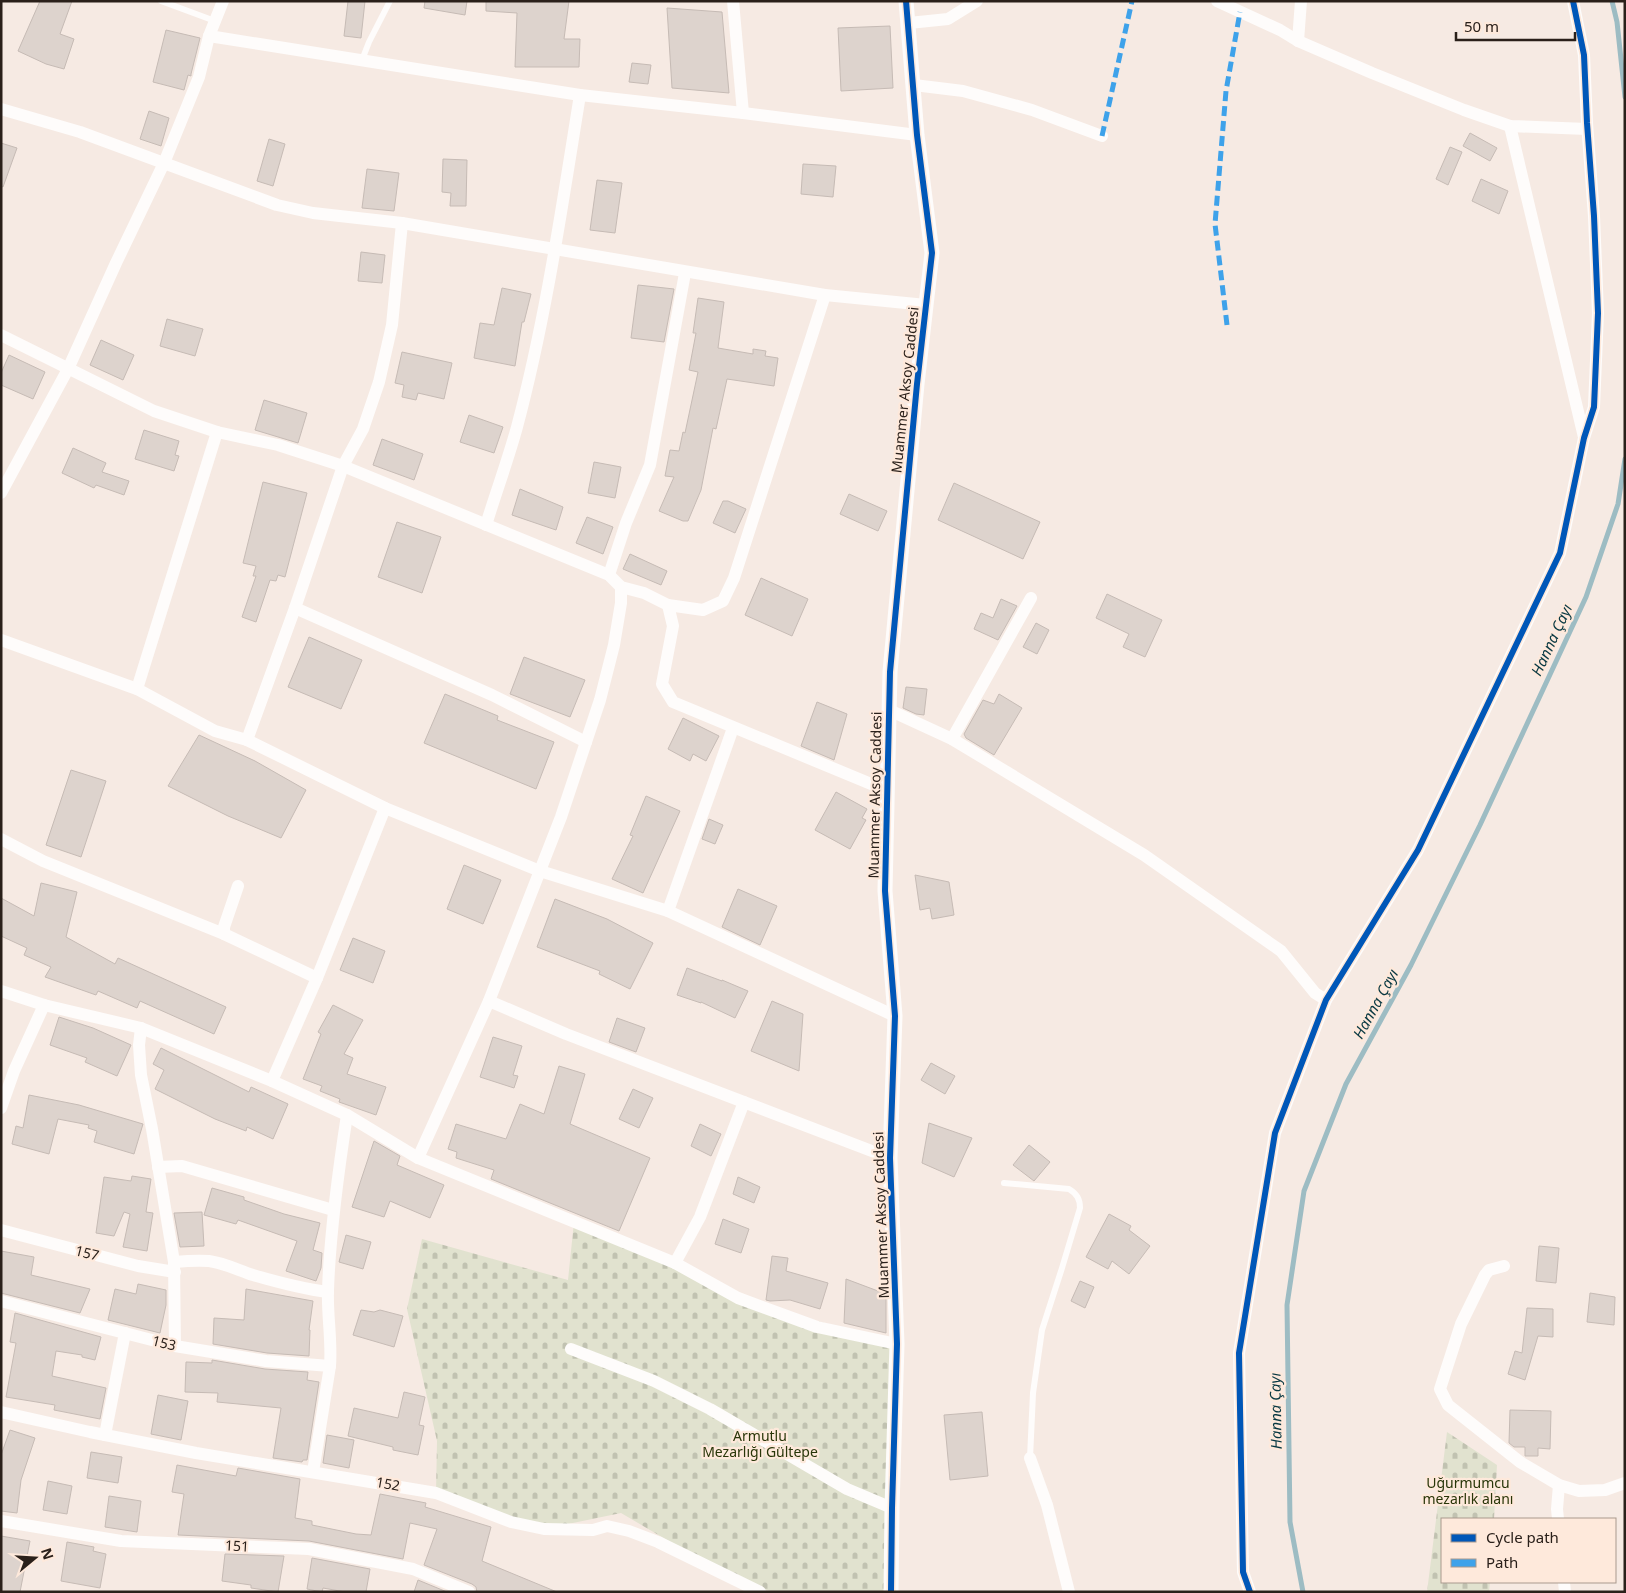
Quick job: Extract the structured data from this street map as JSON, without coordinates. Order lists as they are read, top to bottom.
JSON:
{
  "streets": {
    "street": [
      "Muammer Aksoy Caddesi",
      "157",
      "153",
      "152",
      "151"
    ]
  },
  "water": ["Hanna Çayı"],
  "parks": ["Armutlu Mezarlığı Gültepe", "Uğurmumcu mezarlık alanı"],
  "legend": ["Cycle path", "Path"],
  "scale_bar": "50 m",
  "north": "right"
}
